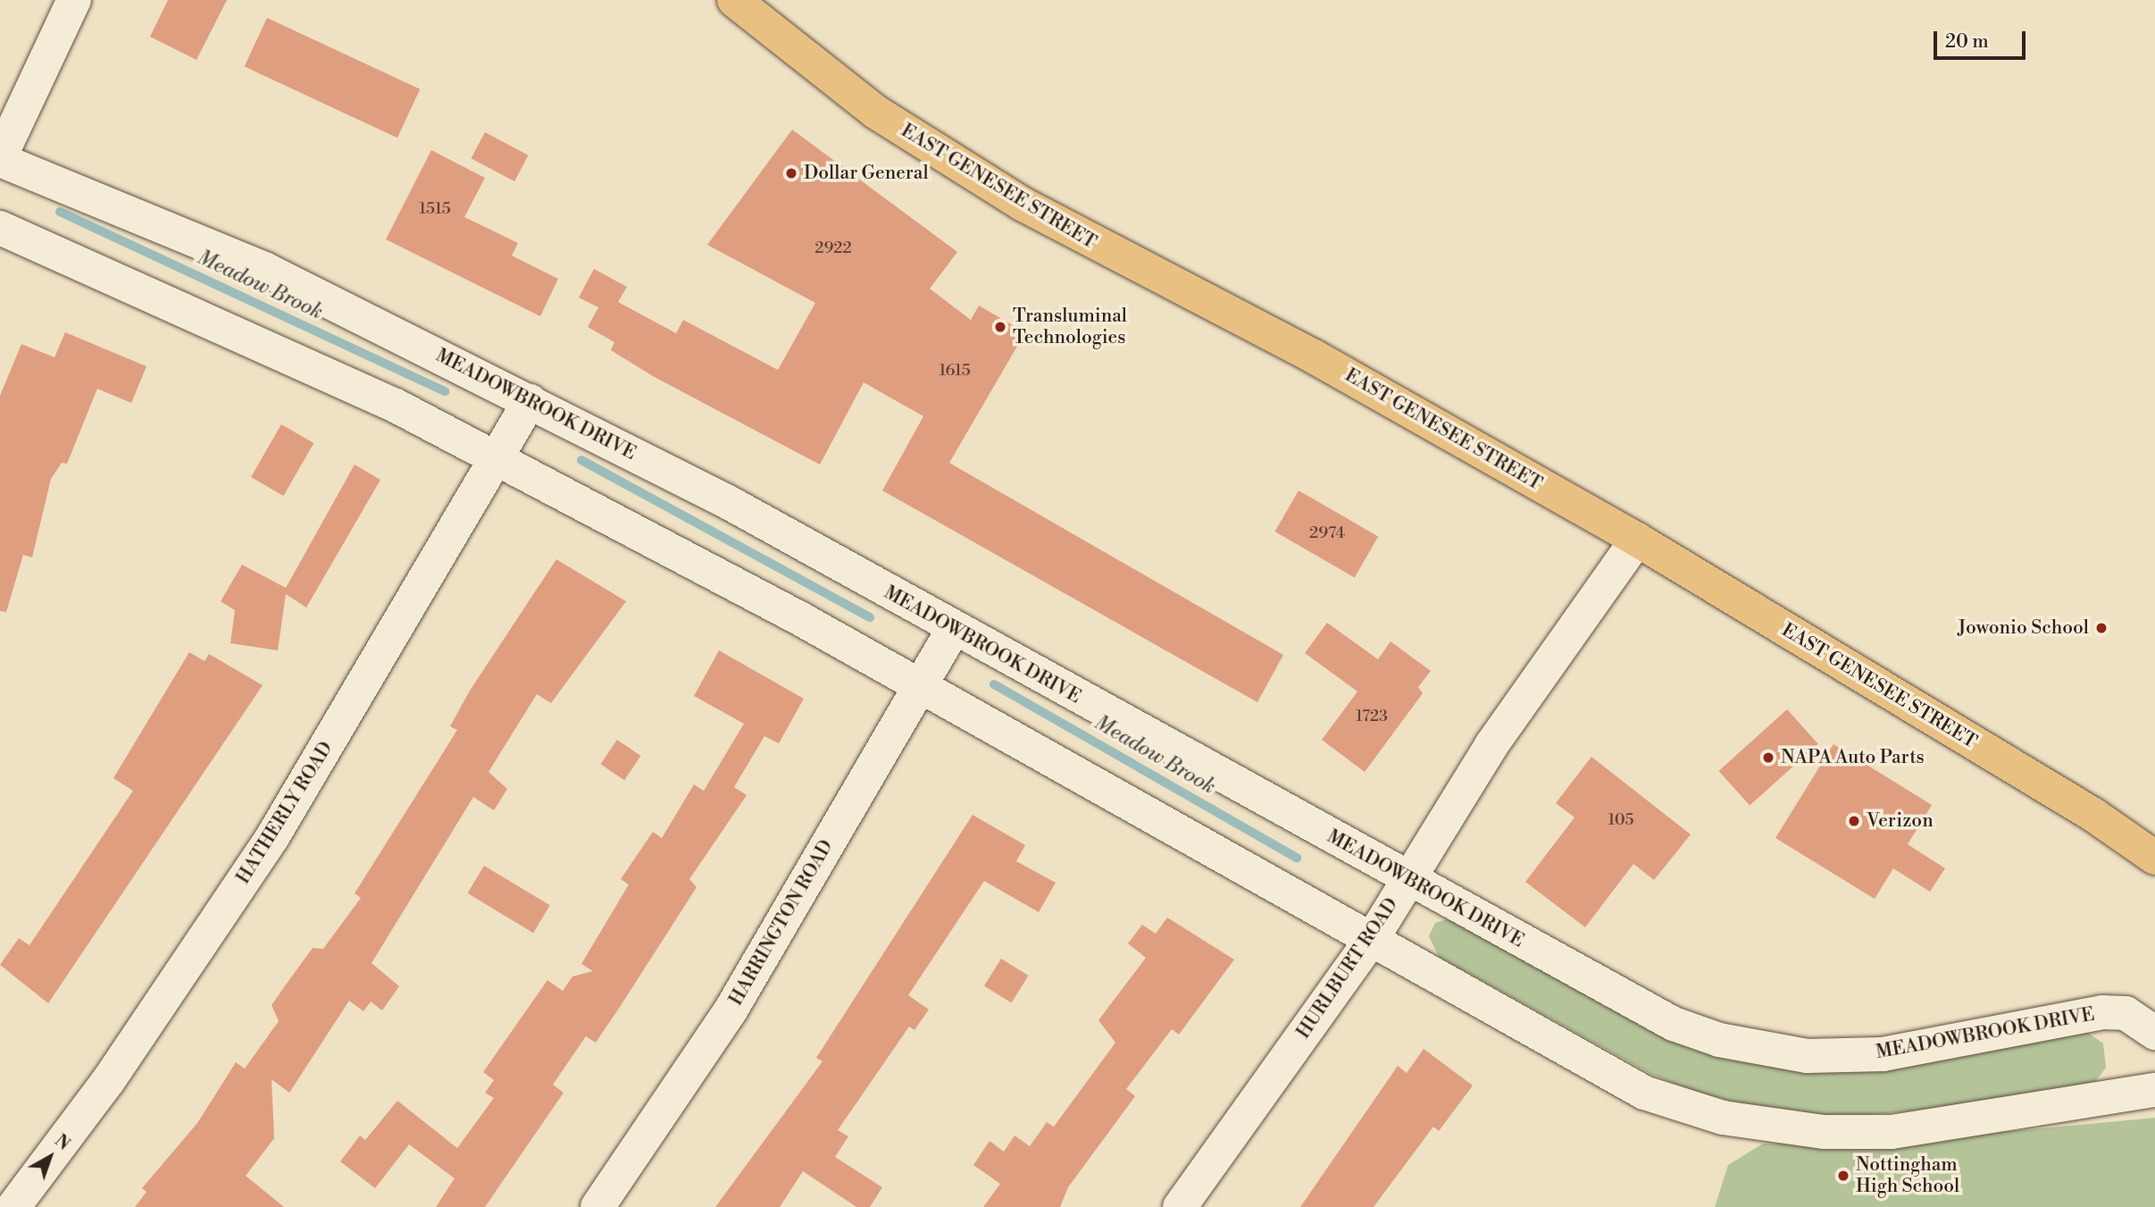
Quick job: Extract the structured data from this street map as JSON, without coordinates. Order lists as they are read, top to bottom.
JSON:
{
  "streets": {
    "main road": ["EAST GENESEE STREET"],
    "street": [
      "MEADOWBROOK DRIVE",
      "HATHERLY ROAD",
      "HARRINGTON ROAD",
      "HURLBURT ROAD"
    ]
  },
  "crossings": [
    ["EAST GENESEE STREET", "HURLBURT ROAD"],
    ["MEADOWBROOK DRIVE", "HATHERLY ROAD"],
    ["MEADOWBROOK DRIVE", "HARRINGTON ROAD"],
    ["MEADOWBROOK DRIVE", "HURLBURT ROAD"]
  ],
  "water": ["Meadow Brook"],
  "places": [
    "Dollar General",
    "Transluminal Technologies",
    "Jowonio School",
    "NAPA Auto Parts",
    "Verizon",
    "Nottingham High School"
  ],
  "house_numbers": [
    "1515",
    "2922",
    "1615",
    "2974",
    "1723",
    "105"
  ],
  "scale_bar": "20 m",
  "north": "top right"
}
